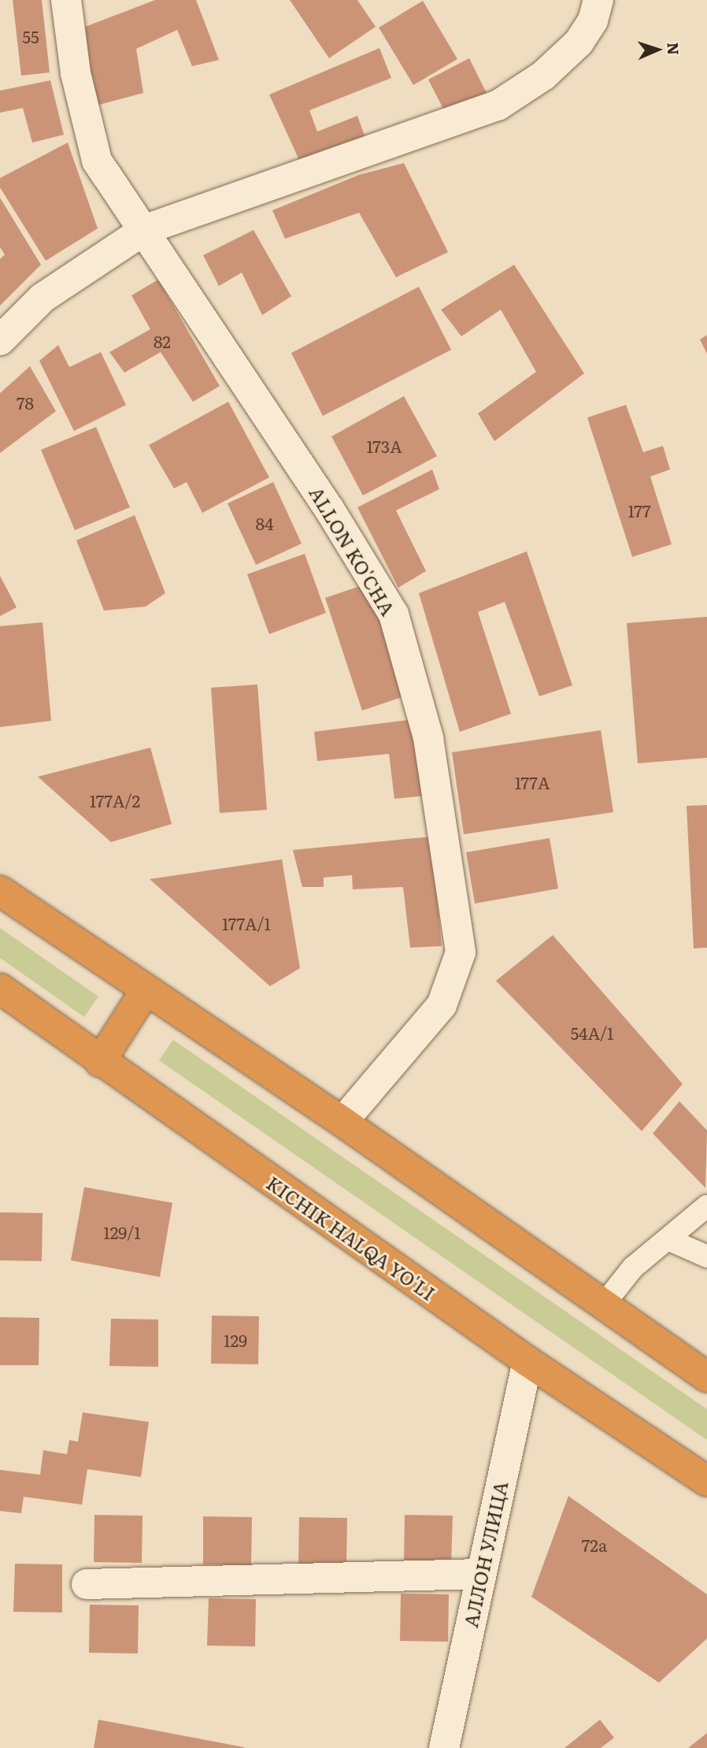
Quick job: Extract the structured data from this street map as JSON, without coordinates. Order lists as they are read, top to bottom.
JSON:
{
  "streets": {
    "highway": ["KICHIK HALQA YO'LI"],
    "street": ["ALLON KO'CHA", "АЛЛОН УЛИЦА"]
  },
  "crossings": [
    ["KICHIK HALQA YO'LI", "АЛЛОН УЛИЦА"]
  ],
  "house_numbers": [
    "55",
    "82",
    "78",
    "173A",
    "177",
    "84",
    "177A",
    "177A/2",
    "177A/1",
    "54A/1",
    "129/1",
    "129",
    "72a"
  ],
  "north": "right"
}
